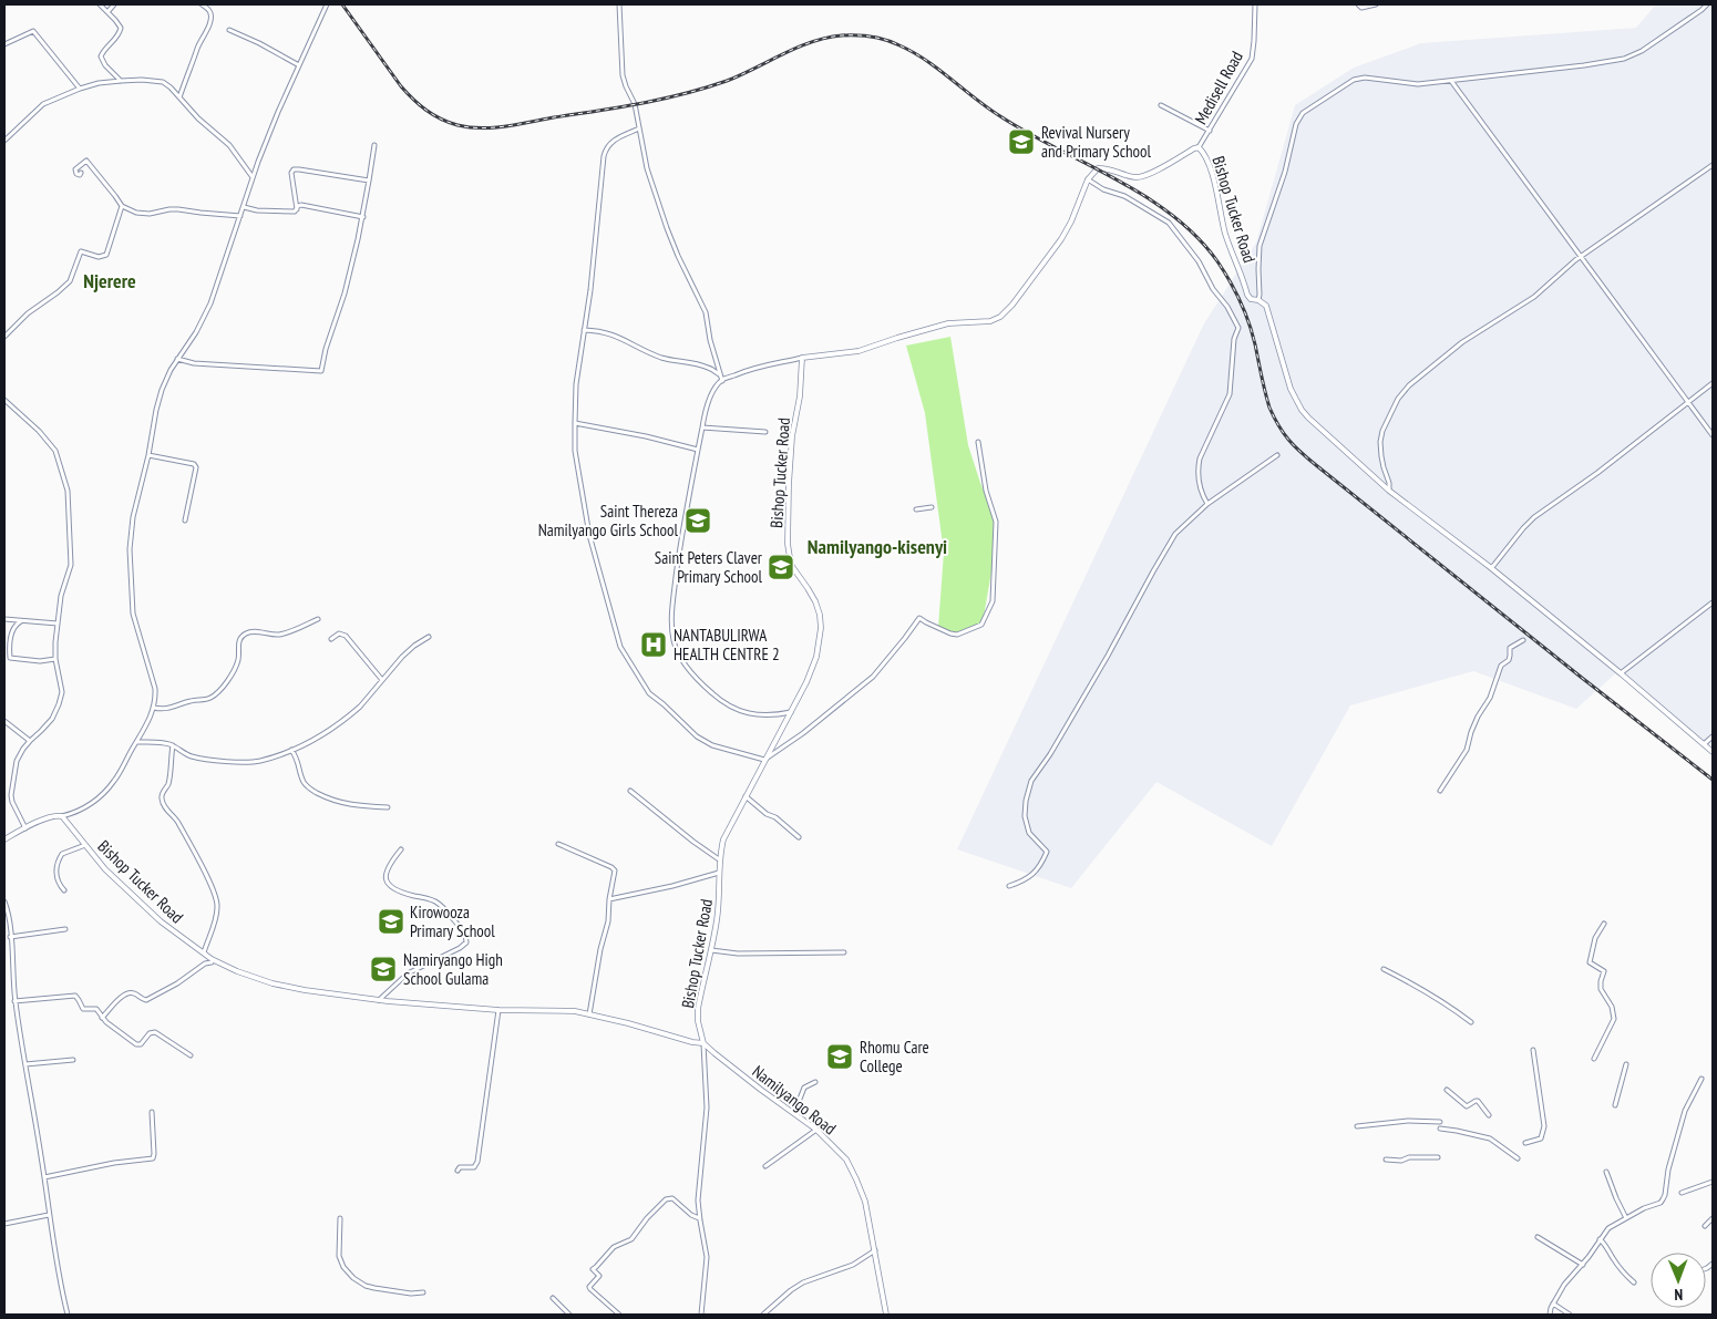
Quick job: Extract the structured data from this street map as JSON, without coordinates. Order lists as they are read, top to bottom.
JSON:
{
  "streets": {
    "main road": ["Bishop Tucker Road", "Namilyango Road"],
    "street": ["Medisell Road"]
  },
  "crossings": [
    ["Medisell Road", "Bishop Tucker Road"],
    ["Bishop Tucker Road", "Namilyango Road"]
  ],
  "districts": ["Njerere", "Namilyango-kisenyi"],
  "places": {
    "school or university": [
      "Revival Nursery and Primary School",
      "Saint Thereza Namilyango Girls School",
      "Saint Peters Claver Primary School",
      "Kirowooza Primary School",
      "Namiryango High School Gulama",
      "Rhomu Care College"
    ],
    "hospital": ["NANTABULIRWA HEALTH CENTRE 2"]
  },
  "north": "bottom"
}
